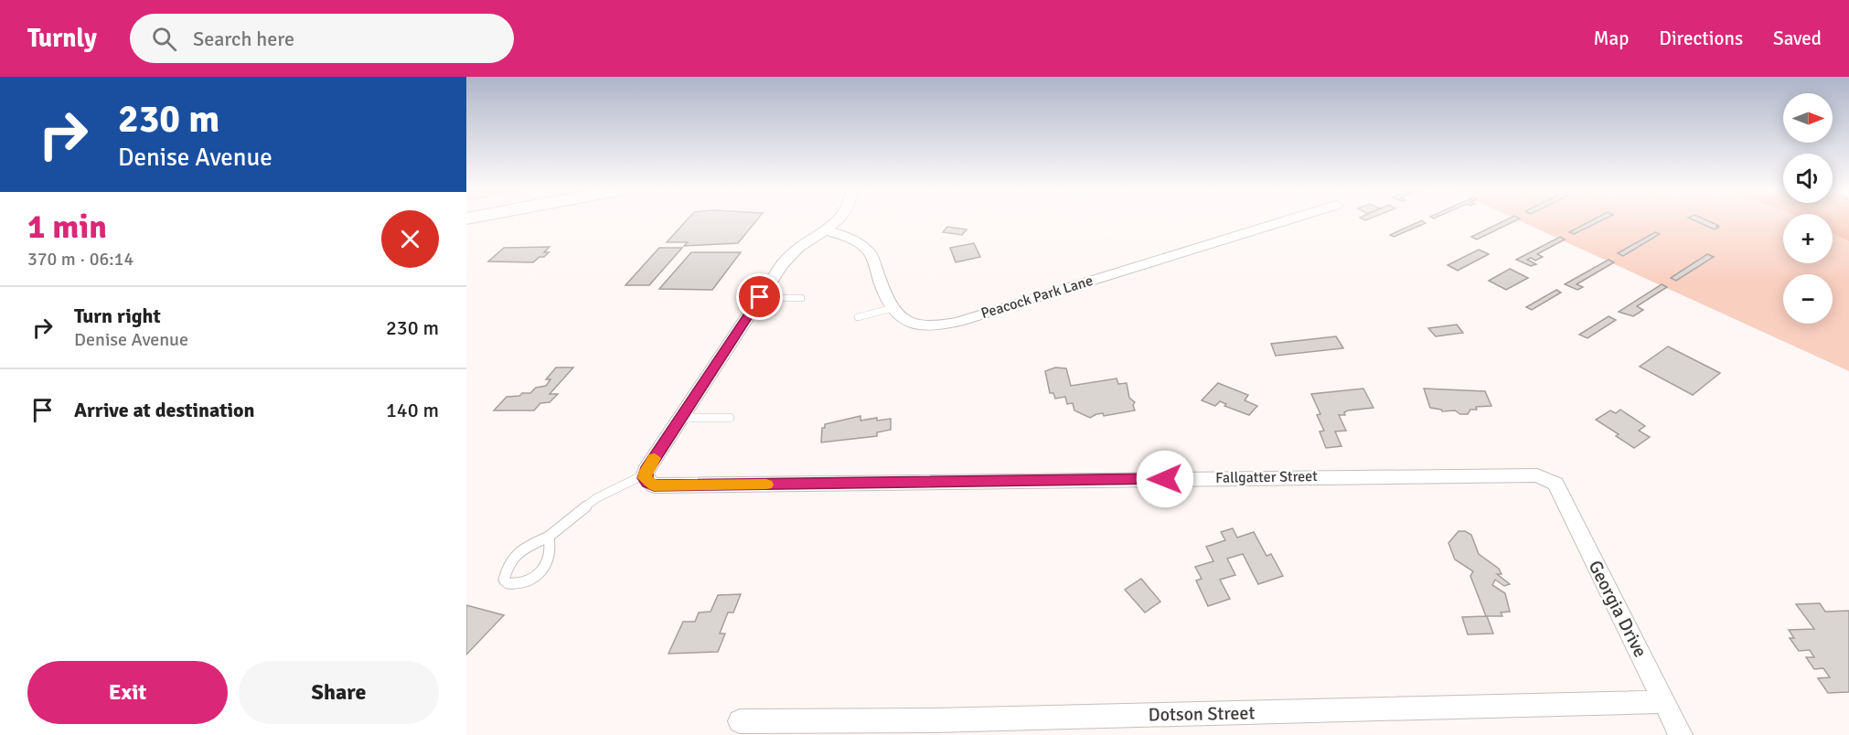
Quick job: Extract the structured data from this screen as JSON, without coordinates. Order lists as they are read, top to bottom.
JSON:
{
  "streets": {
    "street": [
      "Peacock Park Lane",
      "Fallgatter Street",
      "Georgia Drive",
      "Dotson Street"
    ]
  },
  "crossings": [
    ["Fallgatter Street", "Georgia Drive"],
    ["Georgia Drive", "Dotson Street"]
  ],
  "north": "right",
  "page": {
    "header": "Turnly",
    "search": "Search here",
    "nav": ["Map", "Directions", "Saved"],
    "turn": ["230 m", "Denise Avenue"],
    "map_buttons": ["+", "−"],
    "heading": ["1 min", "370 m · 06:14"],
    "list": [
      {
        "name": "Turn right",
        "note": "Denise Avenue",
        "value": "230 m"
      },
      {
        "name": "Arrive at destination",
        "value": "140 m"
      }
    ],
    "buttons": ["Exit", "Share"]
  }
}
